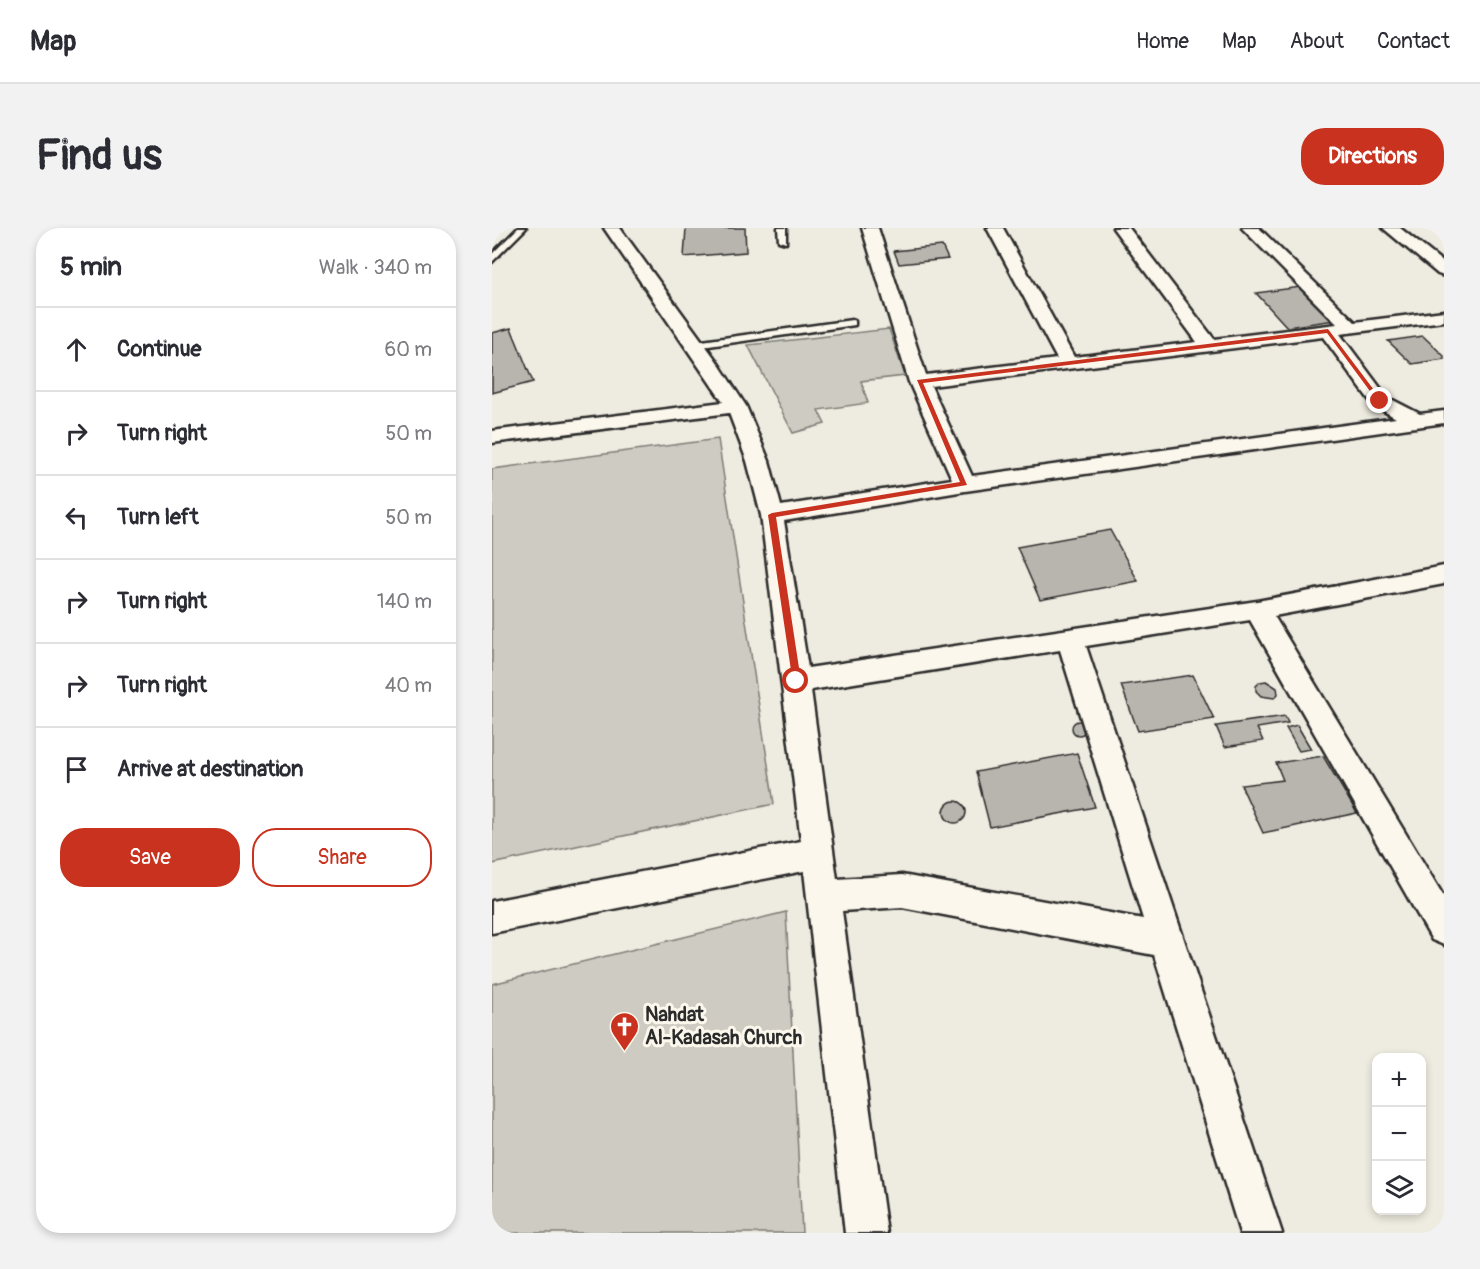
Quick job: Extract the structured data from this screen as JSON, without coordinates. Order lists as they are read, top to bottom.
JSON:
{
  "places": {
    "church": ["Nahdat Al-Kadasah Church"]
  },
  "page": {
    "header": "Map",
    "nav": [
      "Home",
      "Map",
      "About",
      "Contact"
    ],
    "buttons": [
      "Directions",
      ["Save", "Share"]
    ],
    "title": "Find us",
    "heading": ["5 min", "Walk · 340 m"],
    "list": [
      ["Continue", "60 m"],
      ["Turn right", "50 m"],
      ["Turn left", "50 m"],
      ["Turn right", "140 m"],
      ["Turn right", "40 m"],
      "Arrive at destination"
    ],
    "map_buttons": ["+", "−"]
  }
}
